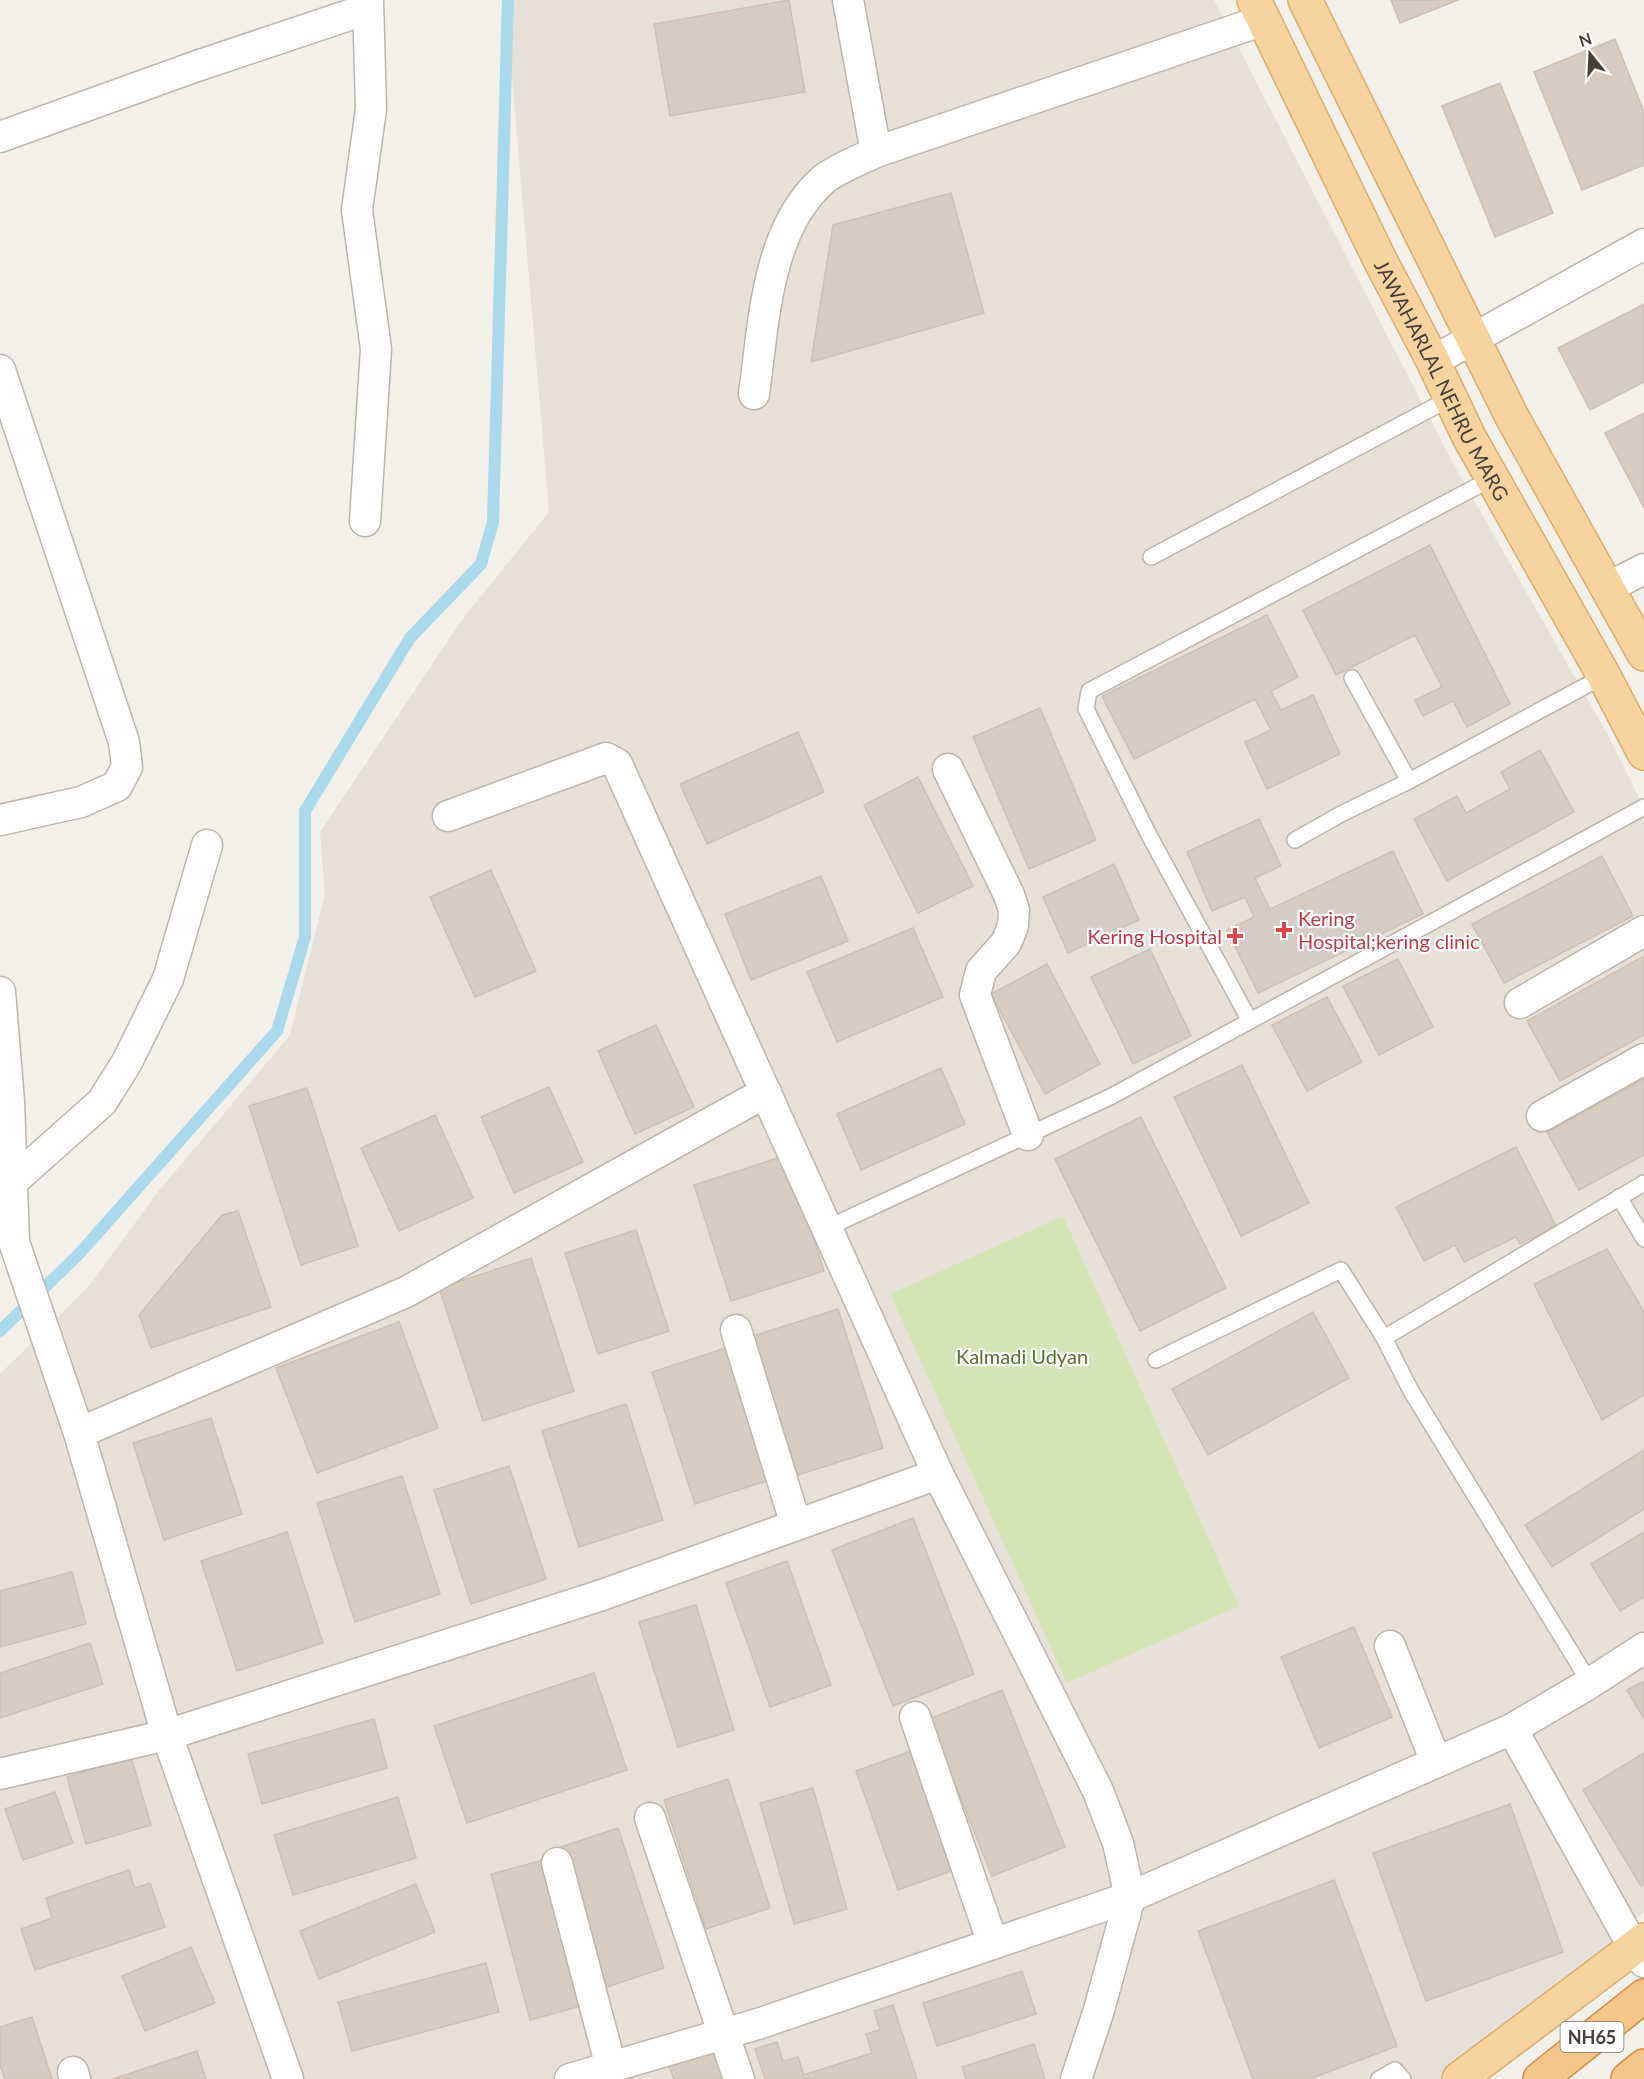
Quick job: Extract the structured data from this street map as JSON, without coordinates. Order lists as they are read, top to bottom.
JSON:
{
  "streets": {
    "highway": ["NH65"],
    "main road": ["JAWAHARLAL NEHRU MARG"]
  },
  "parks": ["Kalmadi Udyan"],
  "places": {
    "health": ["Kering Hospital;kering clinic", "Kering Hospital"]
  },
  "north": "top"
}
